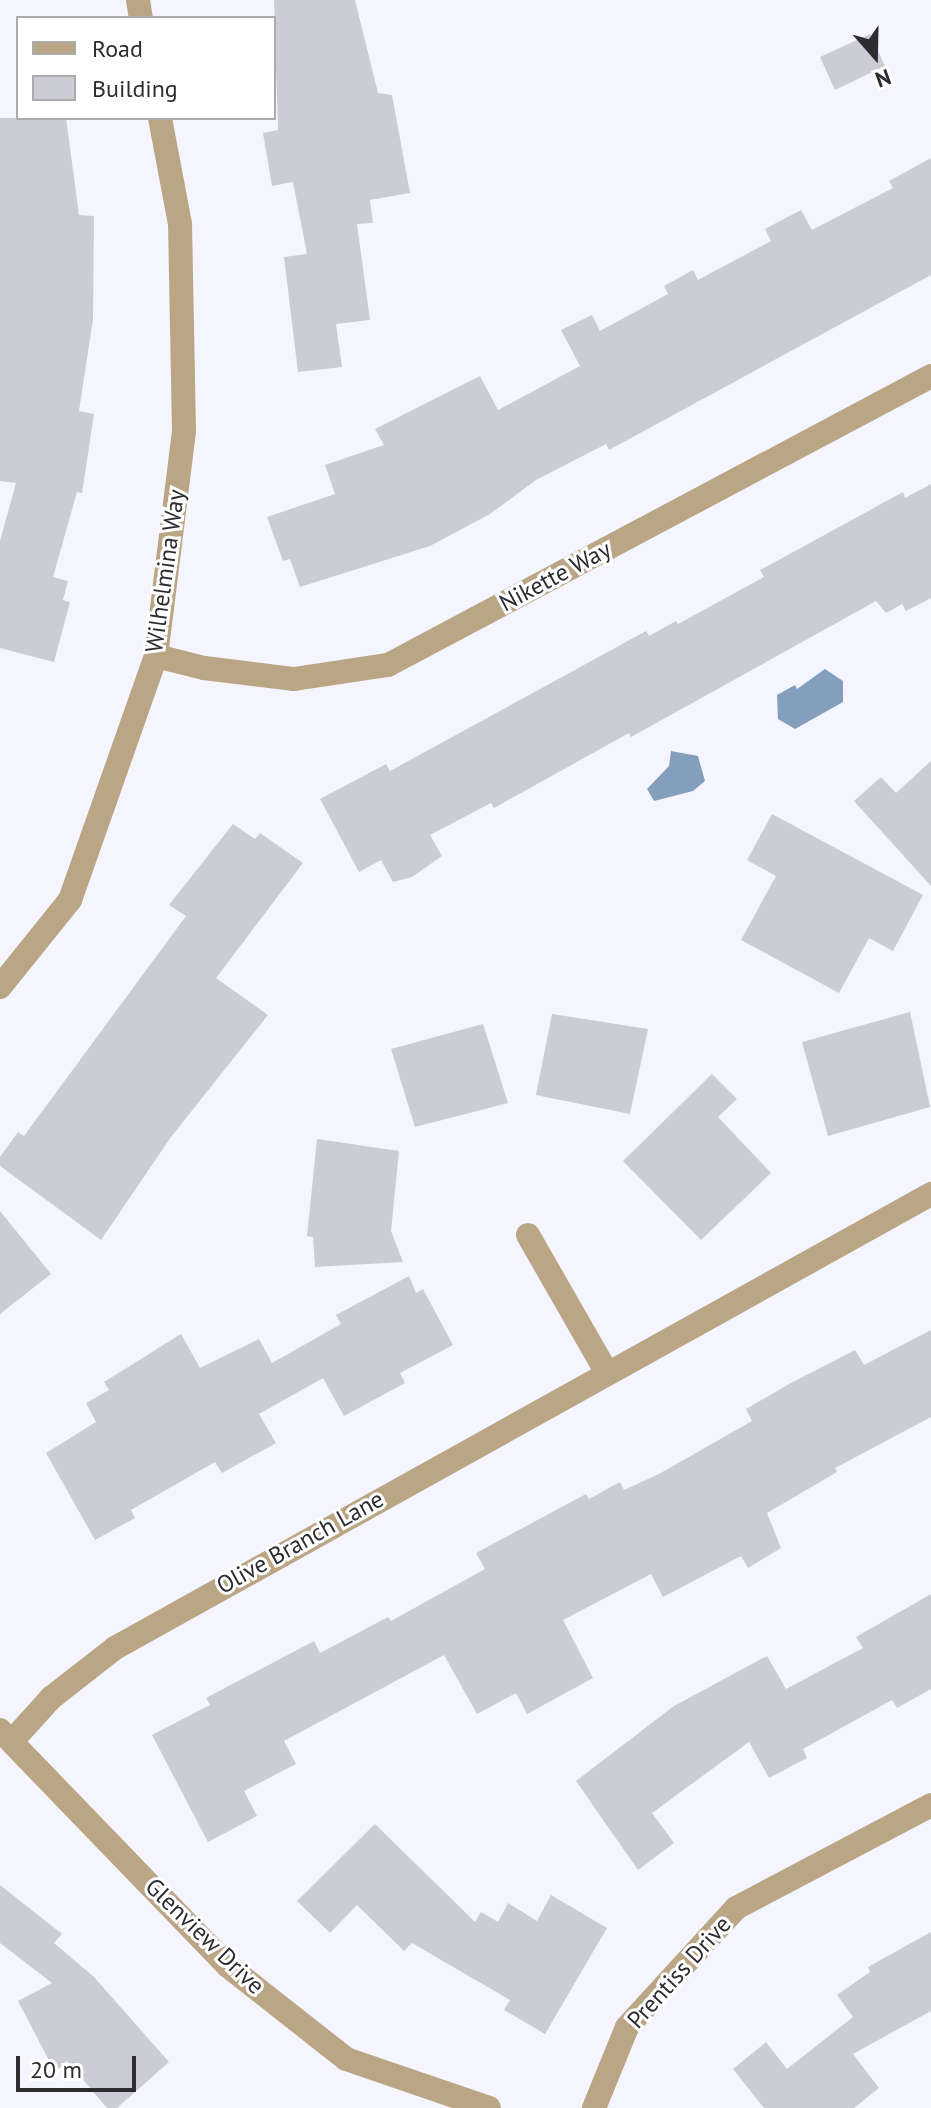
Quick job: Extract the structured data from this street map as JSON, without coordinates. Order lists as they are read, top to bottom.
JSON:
{
  "streets": {
    "street": [
      "Wilhelmina Way",
      "Nikette Way",
      "Olive Branch Lane",
      "Glenview Drive",
      "Prentiss Drive"
    ]
  },
  "crossings": [
    ["Wilhelmina Way", "Nikette Way"],
    ["Olive Branch Lane", "Glenview Drive"]
  ],
  "legend": ["Road", "Building"],
  "scale_bar": "20 m",
  "north": "bottom"
}
